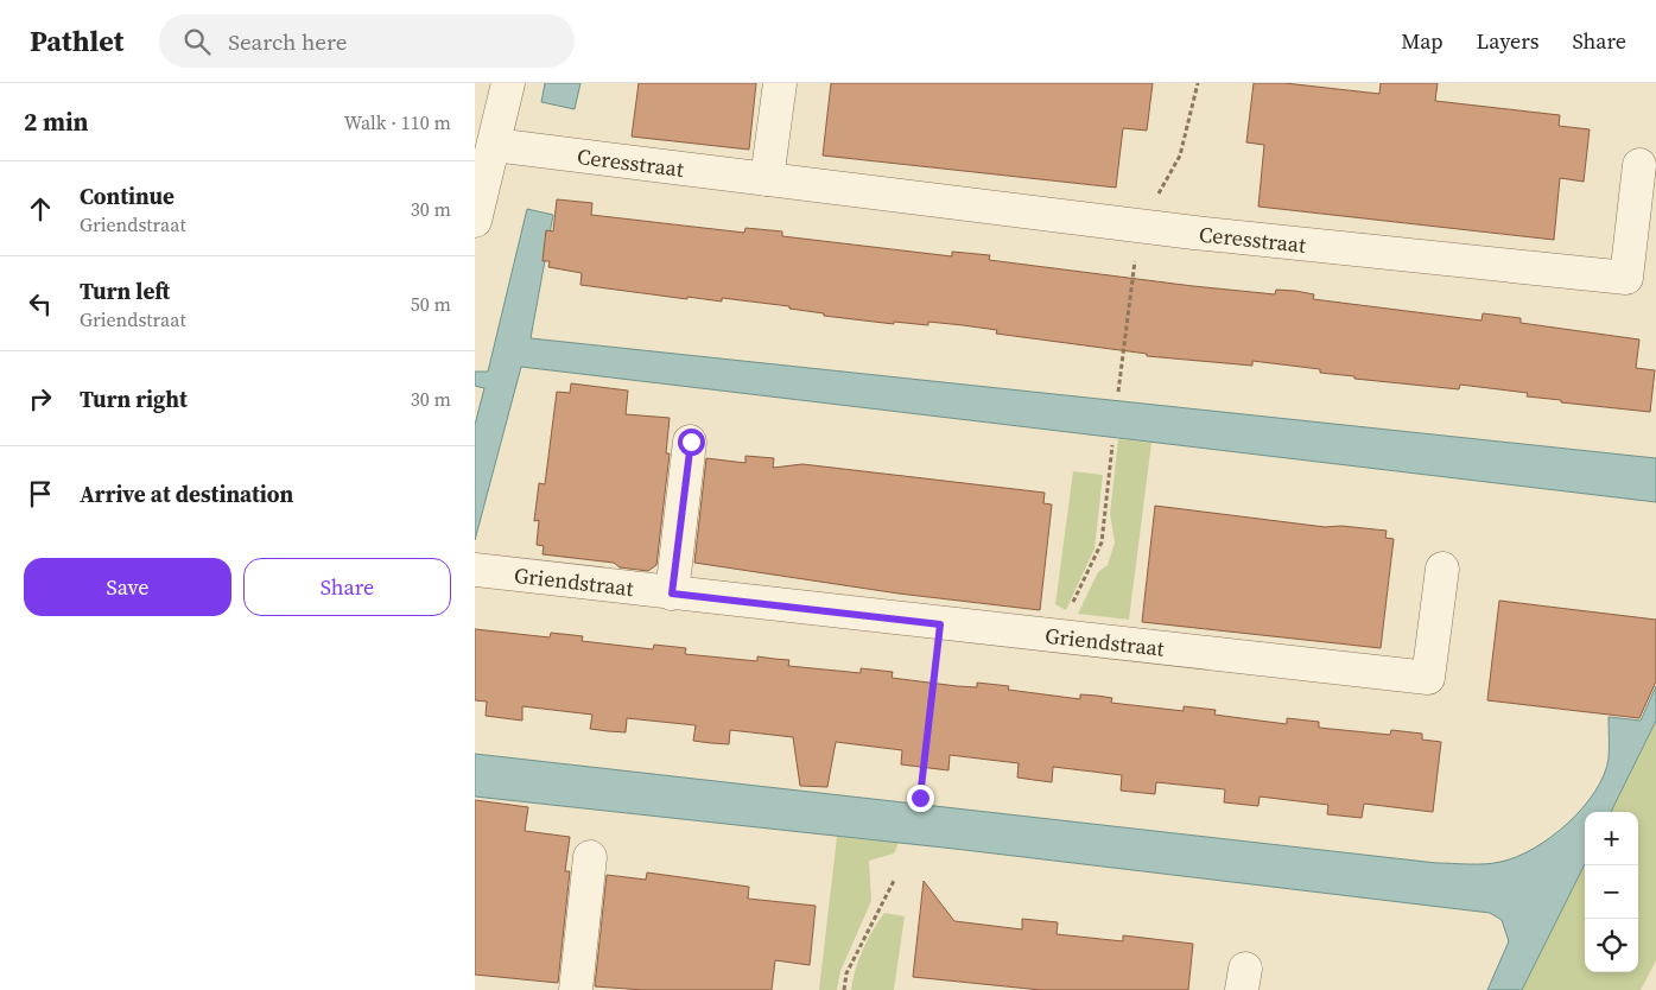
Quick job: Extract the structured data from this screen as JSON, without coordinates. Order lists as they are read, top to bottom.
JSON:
{
  "streets": {
    "street": ["Ceresstraat", "Griendstraat"]
  },
  "page": {
    "header": "Pathlet",
    "search": "Search here",
    "nav": ["Map", "Layers", "Share"],
    "heading": ["2 min", "Walk · 110 m"],
    "list": [
      ["Continue", "Griendstraat", "30 m"],
      ["Turn left", "Griendstraat", "50 m"],
      ["Turn right", "30 m"],
      "Arrive at destination"
    ],
    "buttons": ["Save", "Share"],
    "map_buttons": ["+", "−"]
  }
}
